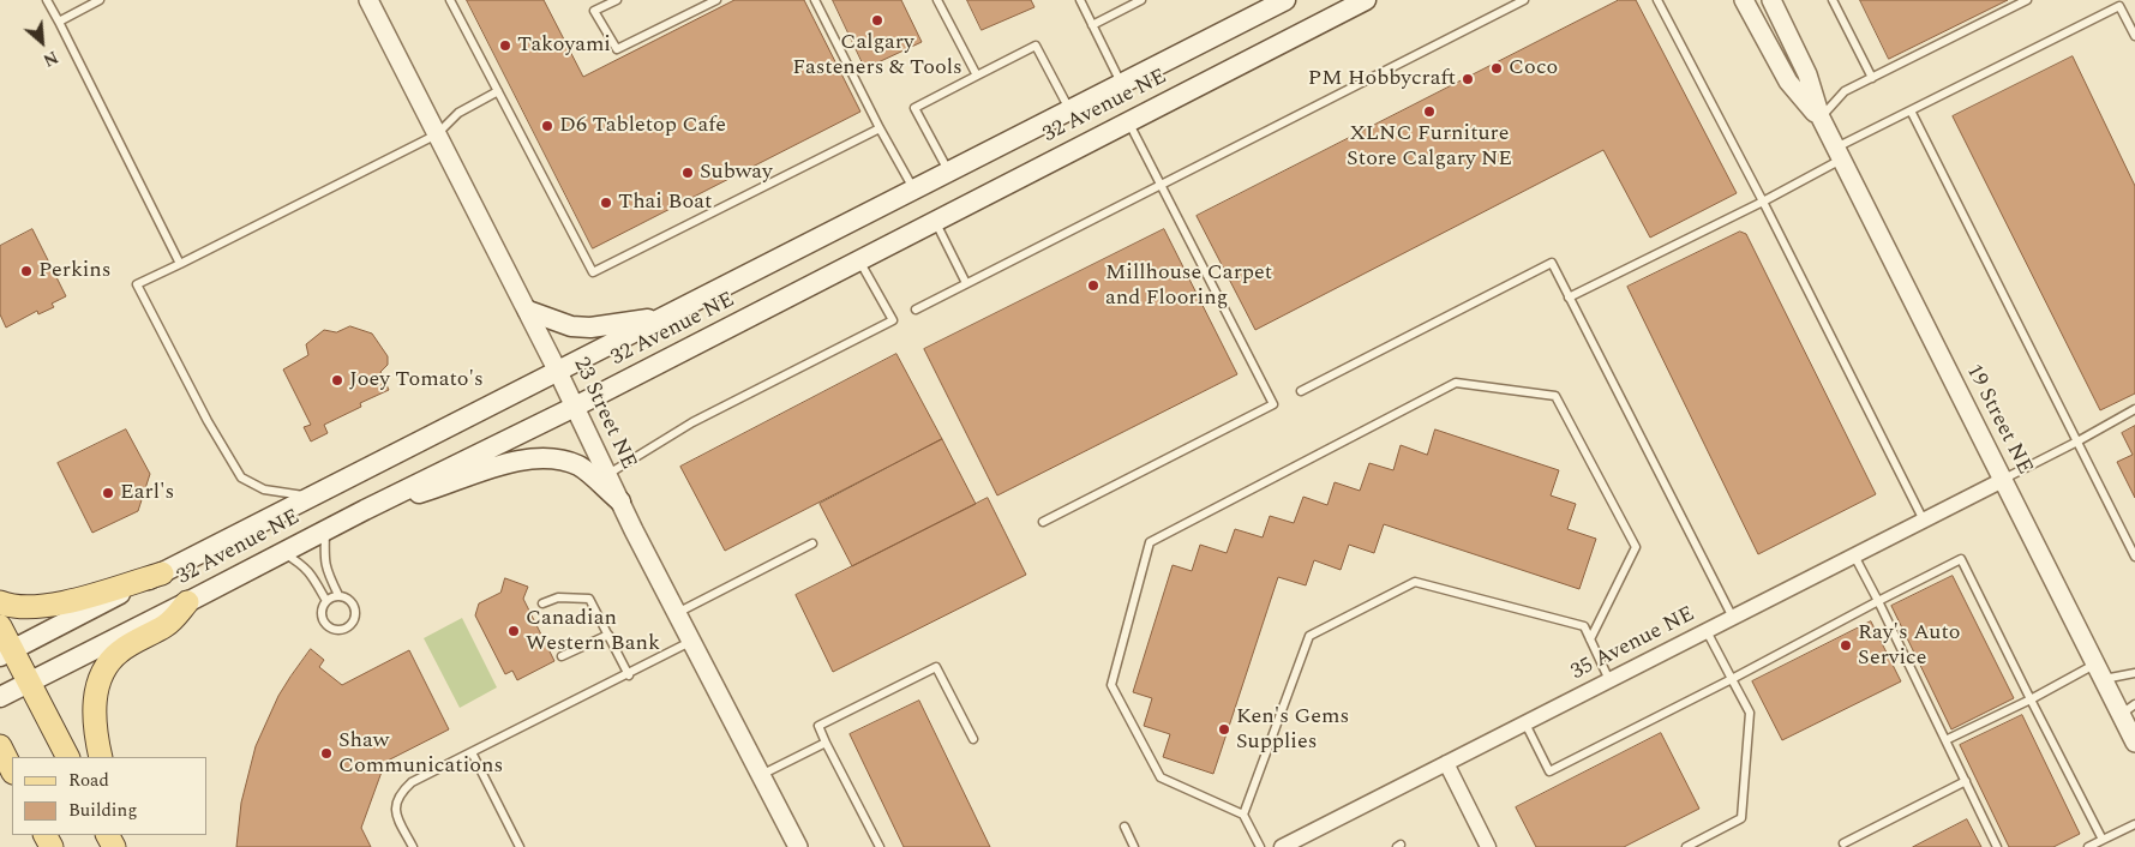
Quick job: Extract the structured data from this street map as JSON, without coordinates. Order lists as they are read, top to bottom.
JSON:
{
  "streets": {
    "main road": ["32 Avenue NE"],
    "street": ["23 Street NE", "19 Street NE", "35 Avenue NE"]
  },
  "crossings": [
    ["32 Avenue NE", "23 Street NE"],
    ["19 Street NE", "35 Avenue NE"]
  ],
  "places": [
    "Calgary Fasteners & Tools",
    "Takoyami",
    "Coco",
    "PM Hobbycraft",
    "XLNC Furniture Store Calgary NE",
    "D6 Tabletop Cafe",
    "Subway",
    "Thai Boat",
    "Perkins",
    "Millhouse Carpet and Flooring",
    "Joey Tomato's",
    "Earl's",
    "Canadian Western Bank",
    "Ray's Auto Service",
    "Ken's Gems Supplies",
    "Shaw Communications"
  ],
  "legend": ["Road", "Building"],
  "north": "bottom right"
}
